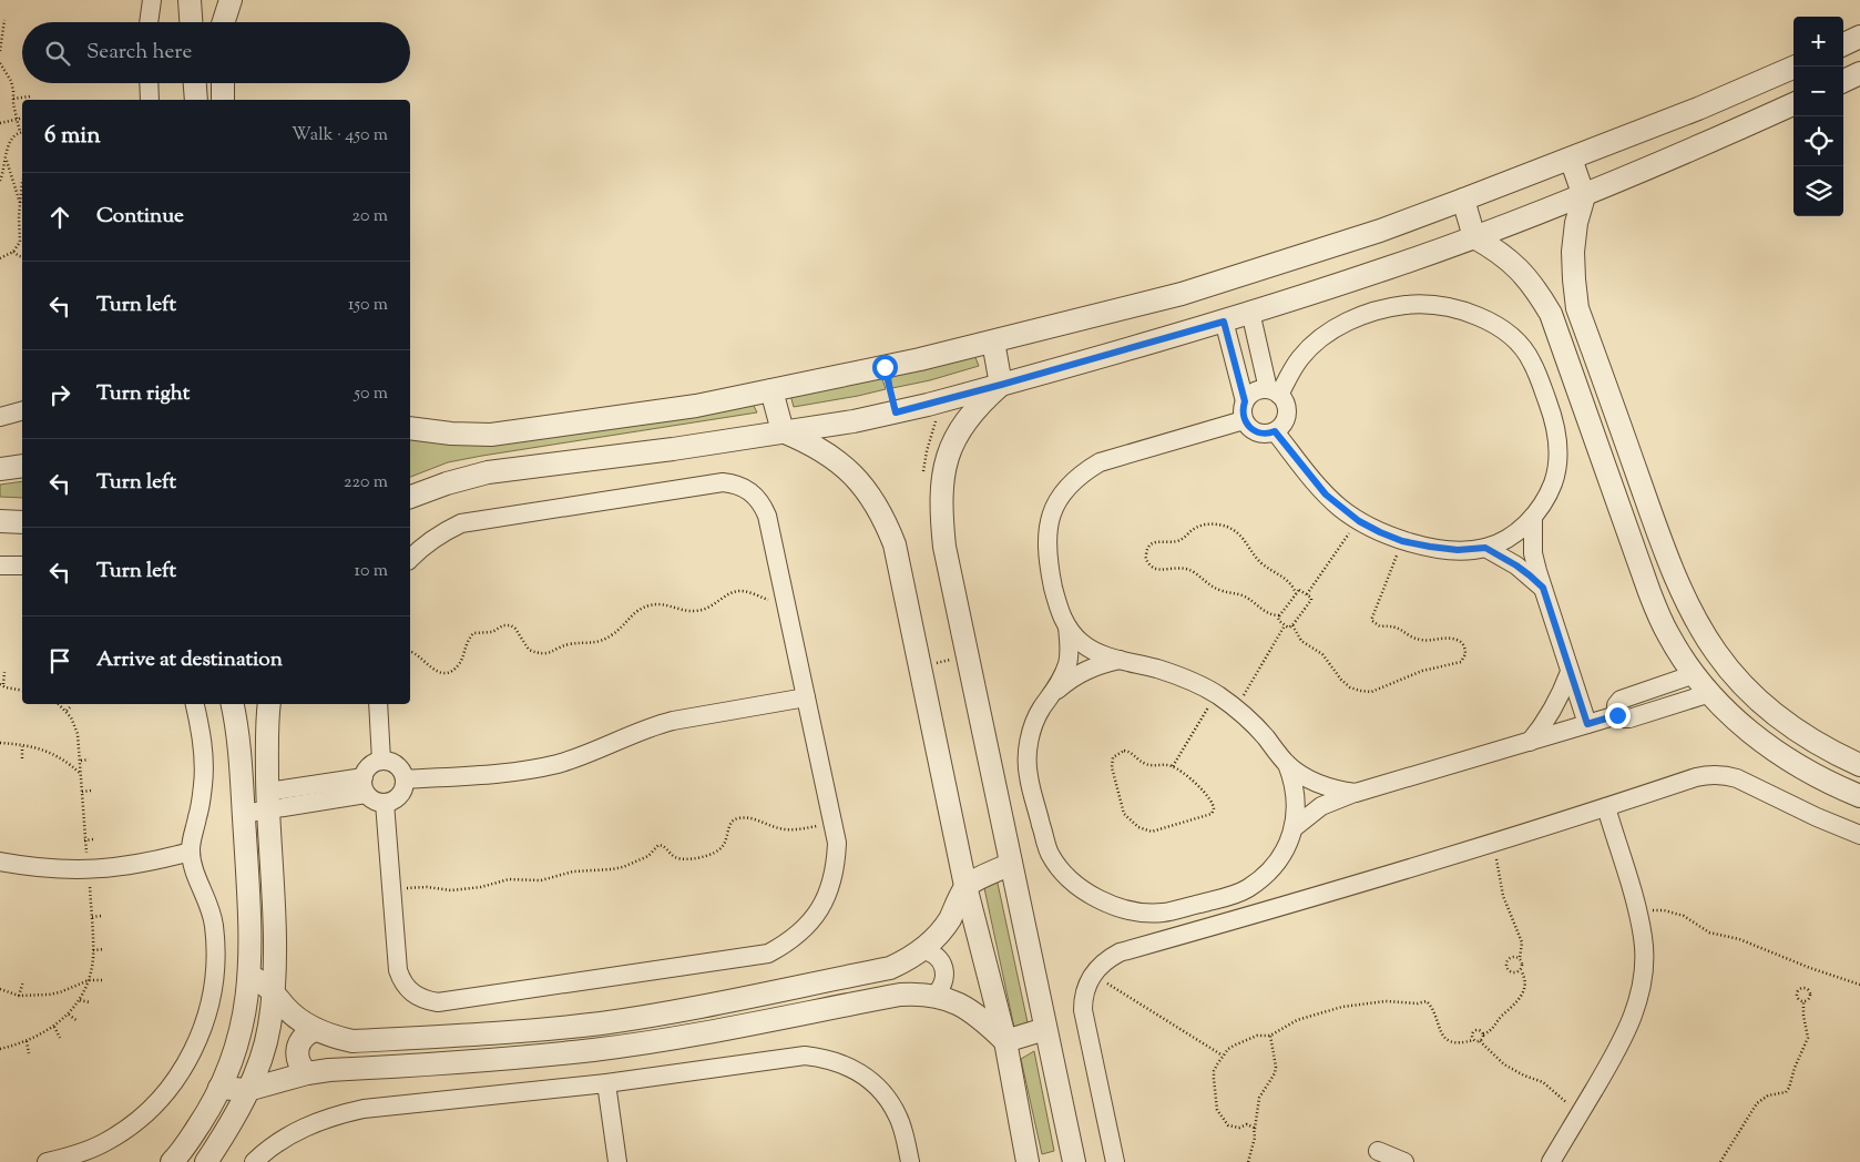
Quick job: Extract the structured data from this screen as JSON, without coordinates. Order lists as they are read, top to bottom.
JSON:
{
  "page": {
    "map_buttons": ["+", "−"],
    "search": "Search here",
    "heading": ["6 min", "Walk · 450 m"],
    "list": [
      ["Continue", "20 m"],
      ["Turn left", "150 m"],
      ["Turn right", "50 m"],
      ["Turn left", "220 m"],
      ["Turn left", "10 m"],
      "Arrive at destination"
    ]
  }
}
